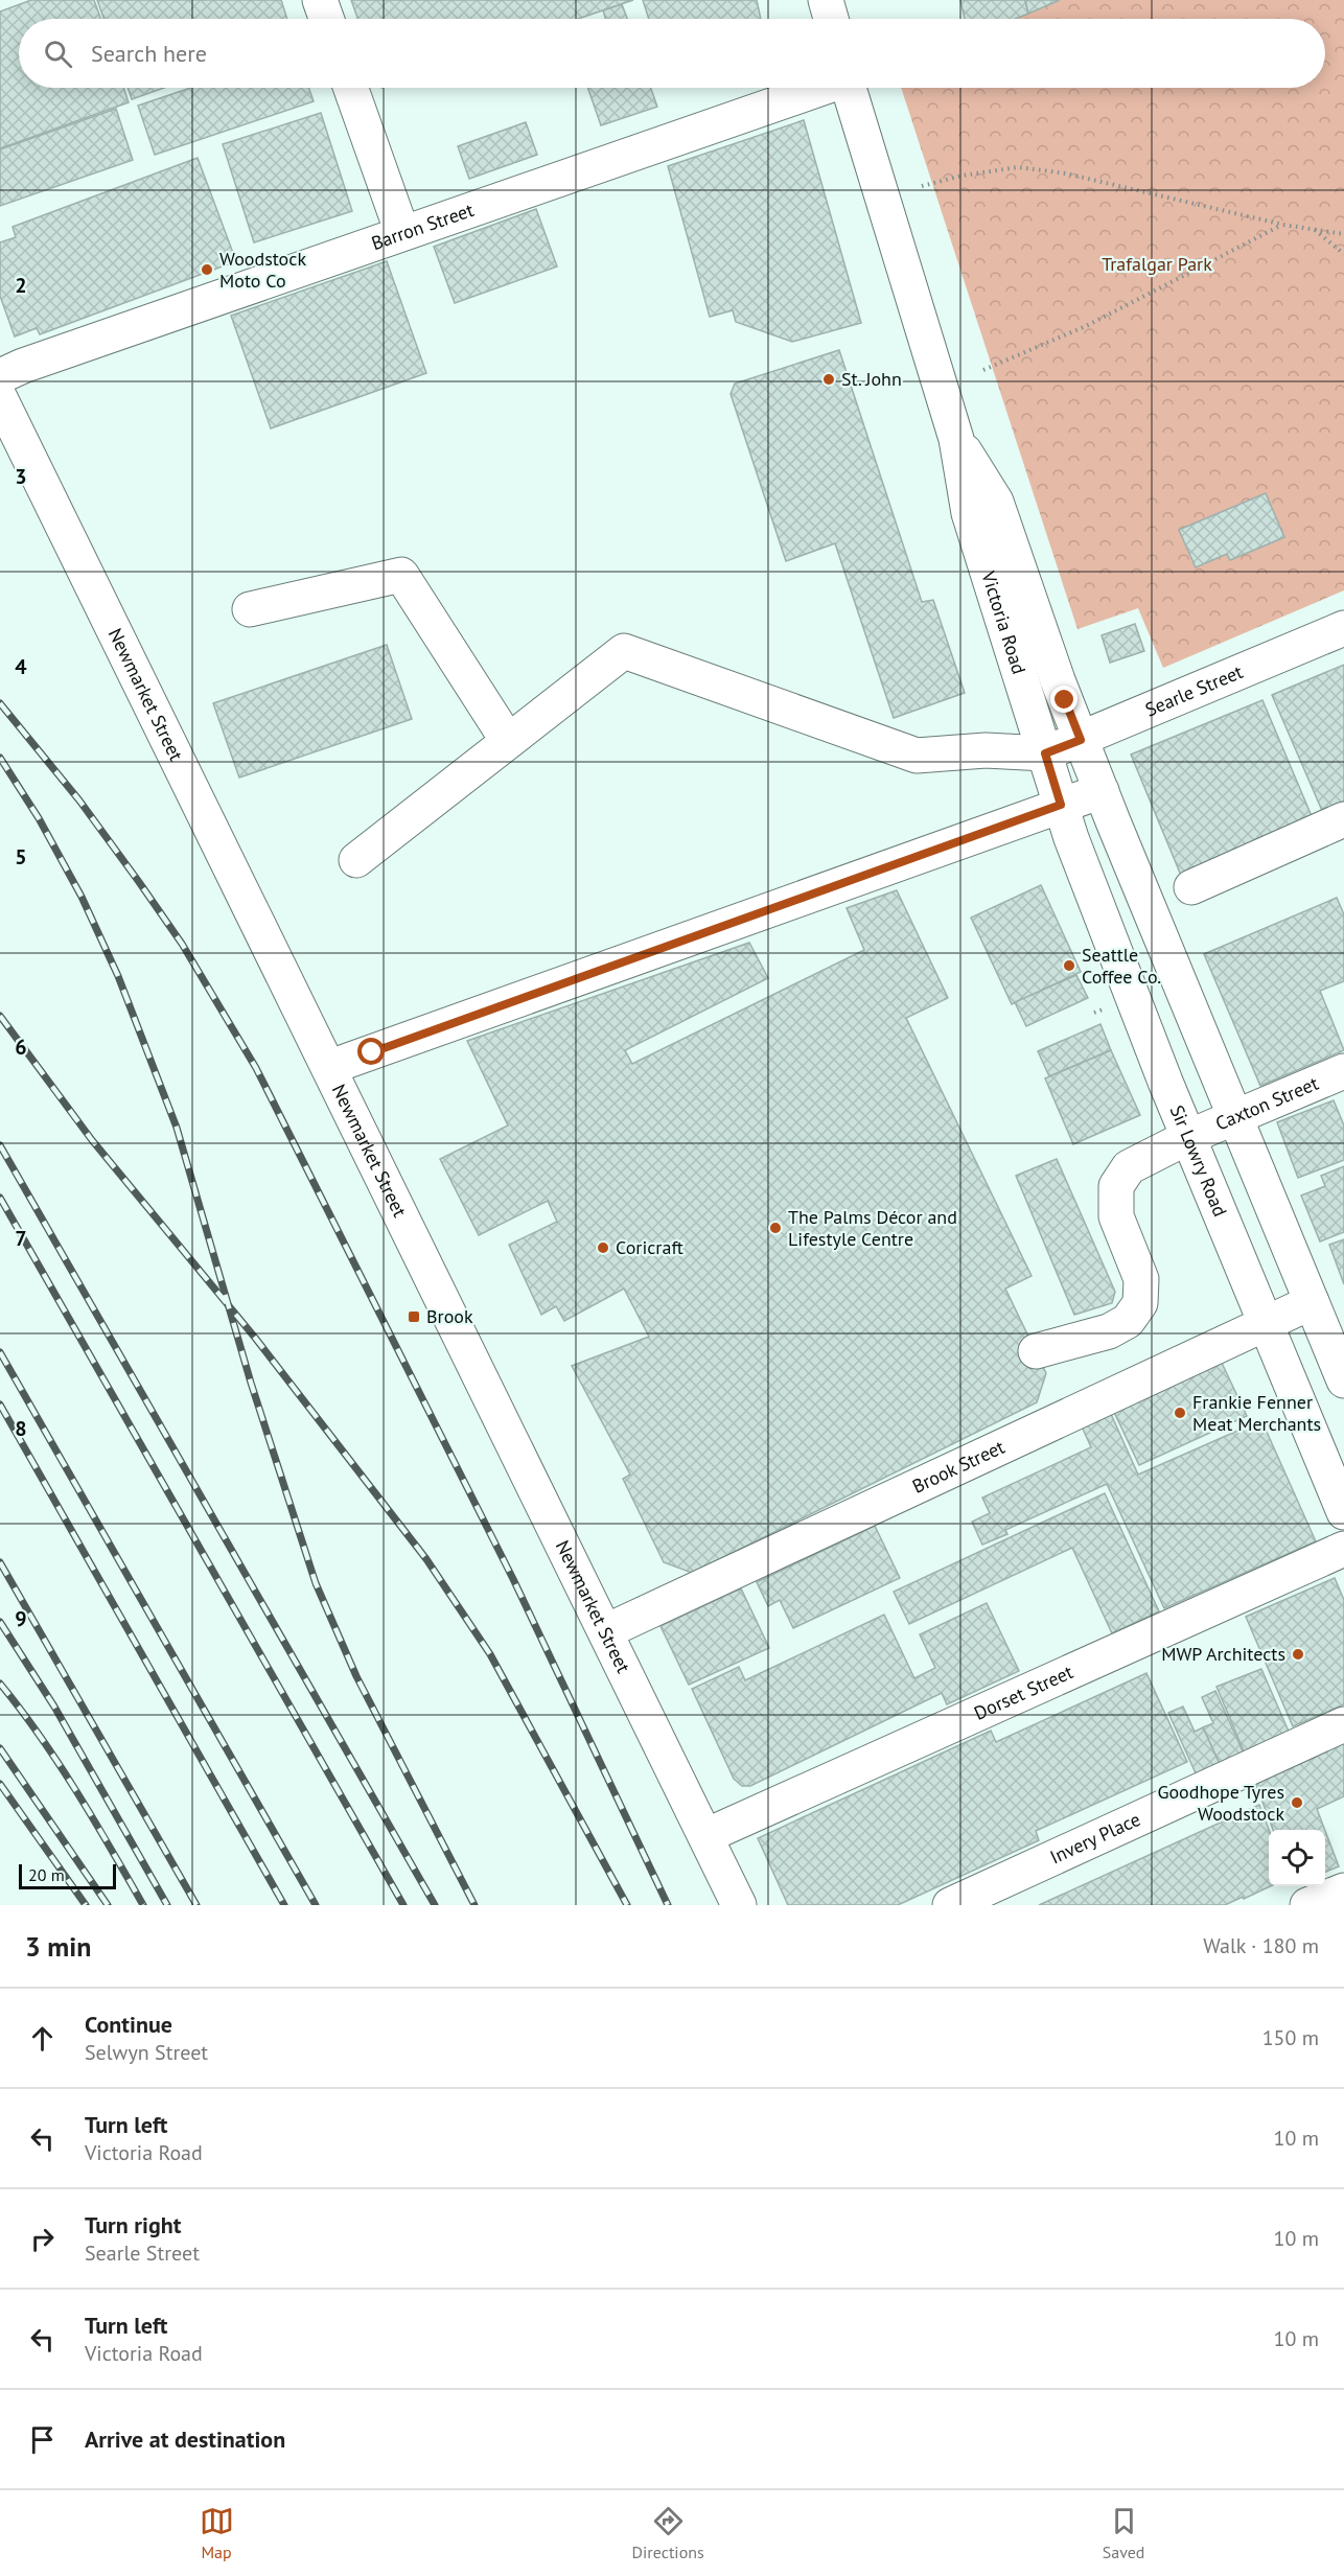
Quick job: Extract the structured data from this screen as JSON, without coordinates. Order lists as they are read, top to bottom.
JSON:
{
  "streets": {
    "street": [
      "Barron Street",
      "Victoria Road",
      "Searle Street",
      "Newmarket Street",
      "Caxton Street",
      "Sir Lowry Road",
      "Brook Street",
      "Dorset Street",
      "Invery Place"
    ]
  },
  "crossings": [
    ["Victoria Road", "Searle Street"],
    ["Victoria Road", "Sir Lowry Road"],
    ["Newmarket Street", "Brook Street"],
    ["Newmarket Street", "Dorset Street"],
    ["Caxton Street", "Sir Lowry Road"],
    ["Sir Lowry Road", "Brook Street"]
  ],
  "parks": ["Trafalgar Park"],
  "places": {
    "other": [
      "Woodstock Moto Co",
      "St. John",
      "Seattle Coffee Co.",
      "The Palms Décor and Lifestyle Centre",
      "Coricraft",
      "Frankie Fenner Meat Merchants",
      "MWP Architects",
      "Goodhope Tyres Woodstock"
    ],
    "transit": ["Brook"]
  },
  "scale_bar": "20 m",
  "page": {
    "search": "Search here",
    "scale": "20 m",
    "heading": ["3 min", "Walk · 180 m"],
    "list": [
      ["Continue", "Selwyn Street", "150 m"],
      ["Turn left", "Victoria Road", "10 m"],
      ["Turn right", "Searle Street", "10 m"],
      ["Turn left", "Victoria Road", "10 m"],
      "Arrive at destination"
    ],
    "nav": ["Map", "Directions", "Saved"]
  },
  "grid": {
    "rows": [
      "2",
      "3",
      "4",
      "5",
      "6",
      "7",
      "8",
      "9"
    ]
  }
}
